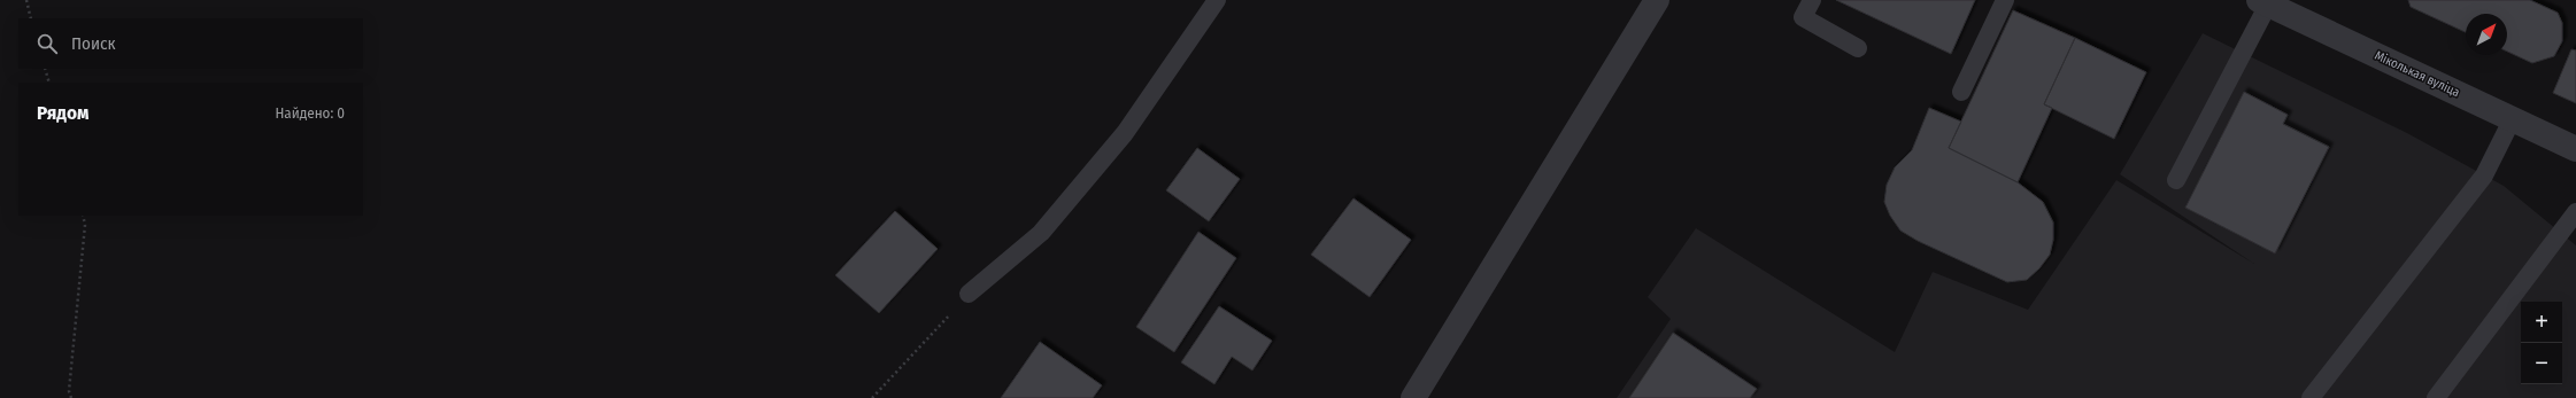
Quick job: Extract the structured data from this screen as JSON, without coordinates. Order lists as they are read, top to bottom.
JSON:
{
  "streets": {
    "street": ["Міколькая вуліца"]
  },
  "north": "top right",
  "page": {
    "search": "Поиск",
    "heading": ["Рядом", "Найдено: 0"],
    "map_buttons": ["+", "−"]
  }
}
